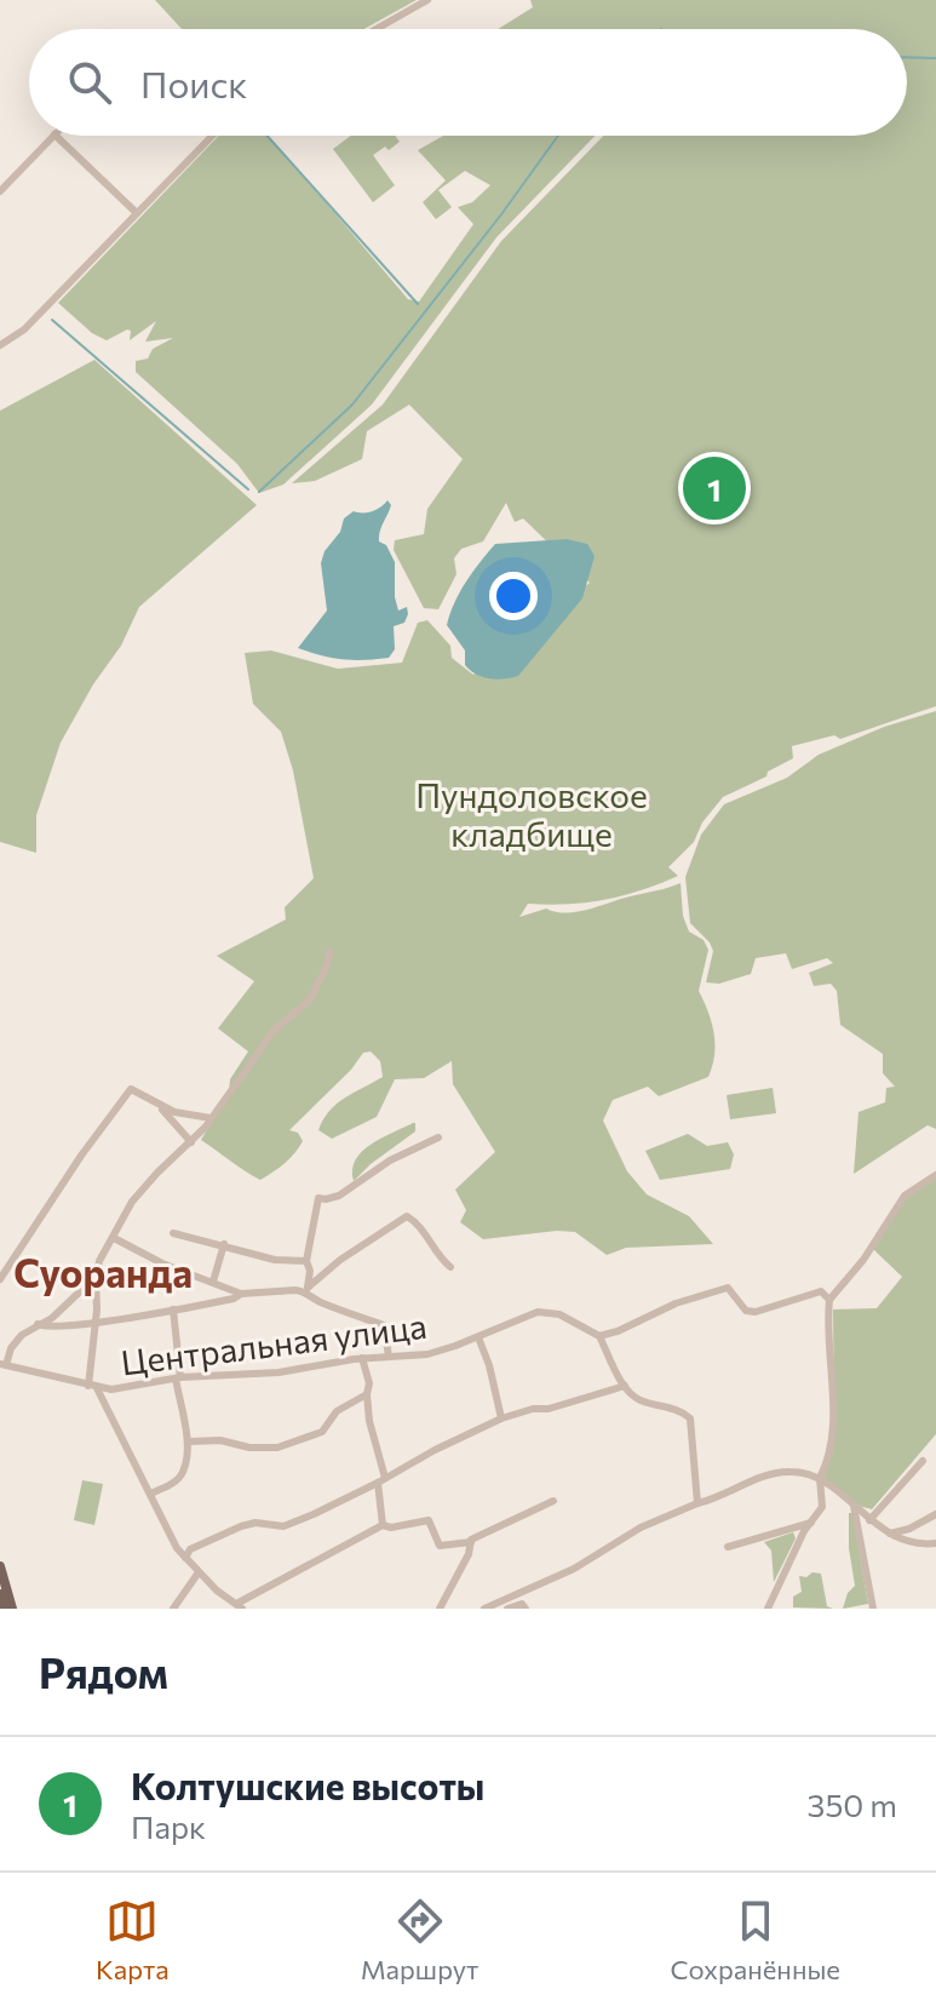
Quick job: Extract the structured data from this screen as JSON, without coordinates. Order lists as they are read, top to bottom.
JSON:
{
  "streets": {
    "street": ["Центральная улица"]
  },
  "districts": ["Суоранда"],
  "parks": ["Пундоловское кладбище"],
  "page": {
    "search": "Поиск",
    "pins": "1",
    "heading": "Рядом",
    "list": [
      {
        "mark": "1",
        "name": "Колтушские высоты",
        "note": "Парк",
        "value": "350 m"
      }
    ],
    "nav": ["Карта", "Маршрут", "Сохранённые"]
  }
}
